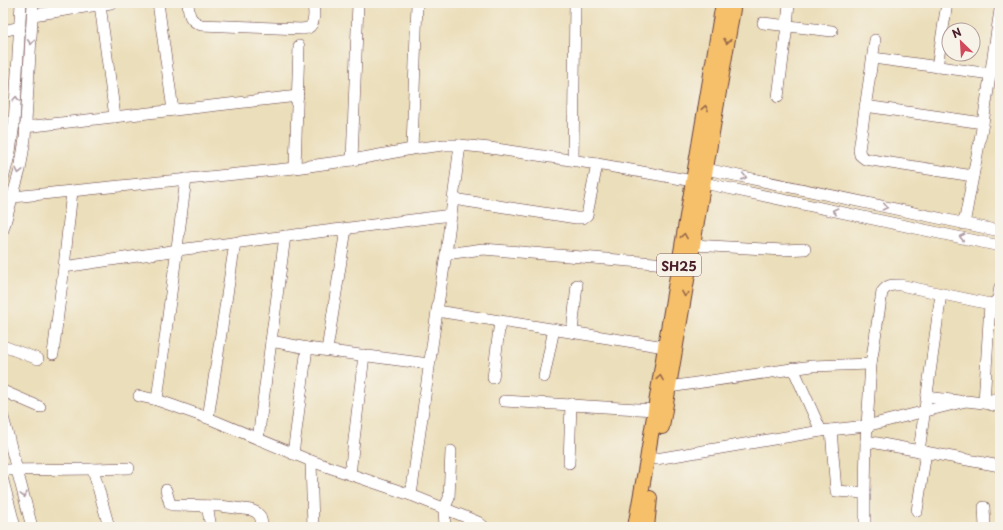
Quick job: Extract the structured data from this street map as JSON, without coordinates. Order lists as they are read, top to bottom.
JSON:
{
  "streets": {
    "main road": ["SH25"]
  },
  "north": "top left"
}
